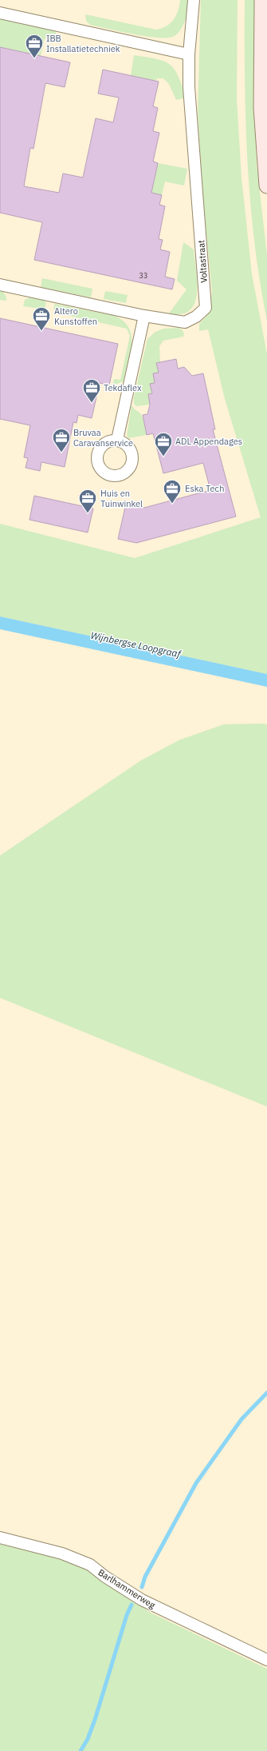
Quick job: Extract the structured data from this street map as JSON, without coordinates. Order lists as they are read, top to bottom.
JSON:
{
  "streets": {
    "street": ["Voltastraat", "Barlhammerweg"]
  },
  "water": ["Wijnbergse Loopgraaf"],
  "places": {
    "office": [
      "IBB Installatietechniek",
      "Altero Kunstoffen",
      "Tekdaflex",
      "Bruvaa Caravanservice",
      "ADL Appendages",
      "Eska Tech",
      "Huis en Tuinwinkel"
    ]
  },
  "house_numbers": ["33"]
}
